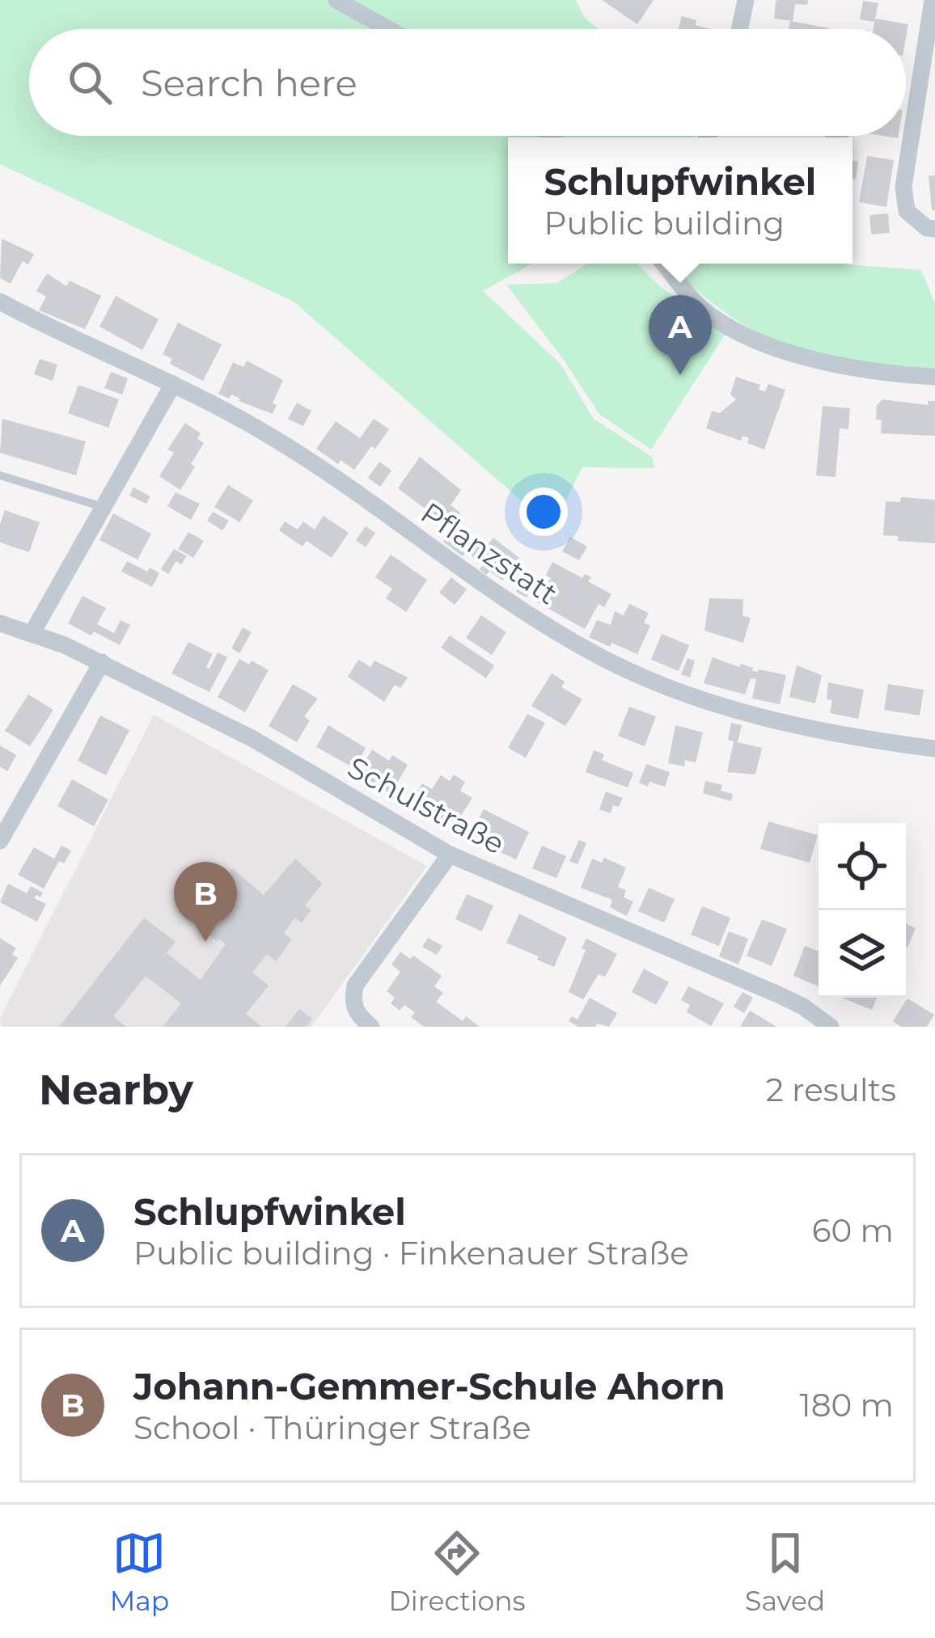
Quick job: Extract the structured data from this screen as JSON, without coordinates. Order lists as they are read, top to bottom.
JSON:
{
  "streets": {
    "street": ["Pflanzstatt", "Schulstraße"]
  },
  "page": {
    "search": "Search here",
    "popup": ["Schlupfwinkel", "Public building"],
    "pins": ["A", "B"],
    "heading": ["Nearby", "2 results"],
    "list": [
      {
        "mark": "A",
        "name": "Schlupfwinkel",
        "note": "Public building · Finkenauer Straße",
        "value": "60 m"
      },
      {
        "mark": "B",
        "name": "Johann-Gemmer-Schule Ahorn",
        "note": "School · Thüringer Straße",
        "value": "180 m"
      }
    ],
    "nav": ["Map", "Directions", "Saved"]
  }
}
